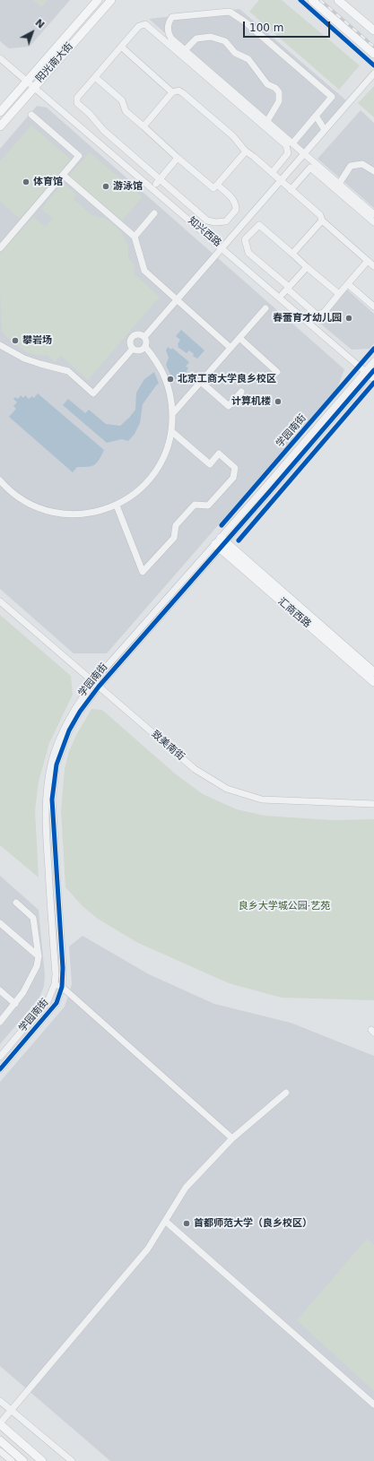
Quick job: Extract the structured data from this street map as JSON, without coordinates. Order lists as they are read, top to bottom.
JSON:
{
  "streets": {
    "main road": ["阳光南大街", "汇商西路"],
    "street": ["知兴西路", "学园南街", "致美南街"]
  },
  "crossings": [
    ["阳光南大街", "知兴西路"],
    ["知兴西路", "学园南街"],
    ["学园南街", "汇商西路"],
    ["学园南街", "致美南街"]
  ],
  "parks": ["良乡大学城公园·艺苑"],
  "places": [
    "体育馆",
    "游泳馆",
    "春蕾育才幼儿园",
    "攀岩场",
    "北京工商大学良乡校区",
    "计算机楼",
    "首都师范大学（良乡校区）"
  ],
  "scale_bar": "100 m",
  "north": "top right"
}
